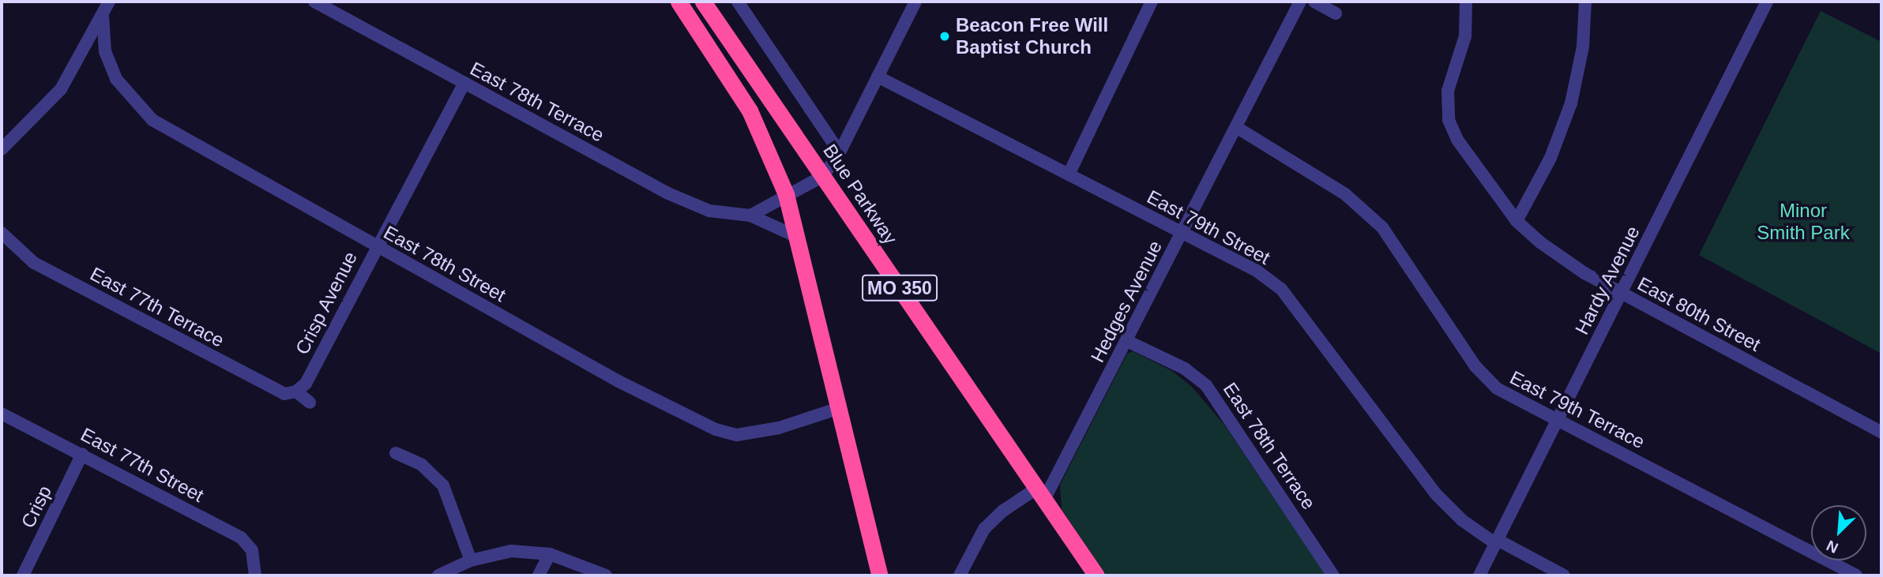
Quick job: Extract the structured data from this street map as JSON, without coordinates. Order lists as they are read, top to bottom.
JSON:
{
  "streets": {
    "highway": ["Blue Parkway", "MO 350"],
    "street": [
      "East 78th Terrace",
      "East 79th Street",
      "East 78th Street",
      "Hardy Avenue",
      "Hedges Avenue",
      "Crisp Avenue",
      "East 77th Terrace",
      "East 80th Street",
      "East 79th Terrace",
      "East 77th Street",
      "Crisp"
    ]
  },
  "crossings": [
    ["East 78th Terrace", "Hedges Avenue"],
    ["East 78th Terrace", "Crisp Avenue"],
    ["Blue Parkway", "Hedges Avenue"],
    ["East 79th Street", "Hardy Avenue"],
    ["East 79th Street", "Hedges Avenue"],
    ["East 78th Street", "Crisp Avenue"],
    ["Hardy Avenue", "East 80th Street"],
    ["Hardy Avenue", "East 79th Terrace"],
    ["Hedges Avenue", "East 79th Terrace"],
    ["Crisp Avenue", "East 77th Terrace"],
    ["East 77th Street", "Crisp"]
  ],
  "parks": ["Minor Smith Park"],
  "places": ["Beacon Free Will Baptist Church"],
  "north": "bottom left"
}
